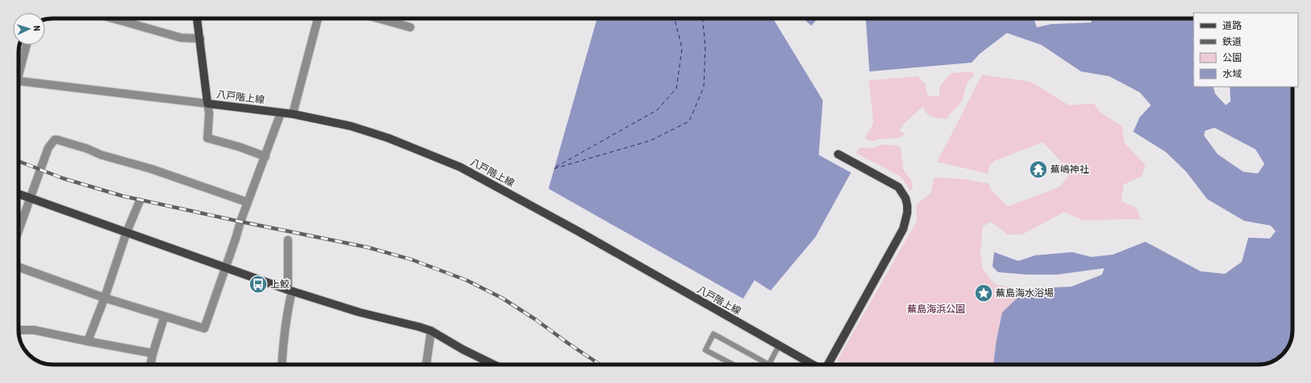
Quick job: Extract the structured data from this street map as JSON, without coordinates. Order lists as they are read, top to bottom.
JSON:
{
  "streets": {
    "main road": ["八戸階上線"]
  },
  "parks": ["蕪島海浜公園"],
  "places": {
    "temple": ["蕪嶋神社"],
    "bus stop": ["上鮫"],
    "place": ["蕪島海水浴場"]
  },
  "legend": [
    "道路",
    "鉄道",
    "公園",
    "水域"
  ],
  "north": "right"
}
